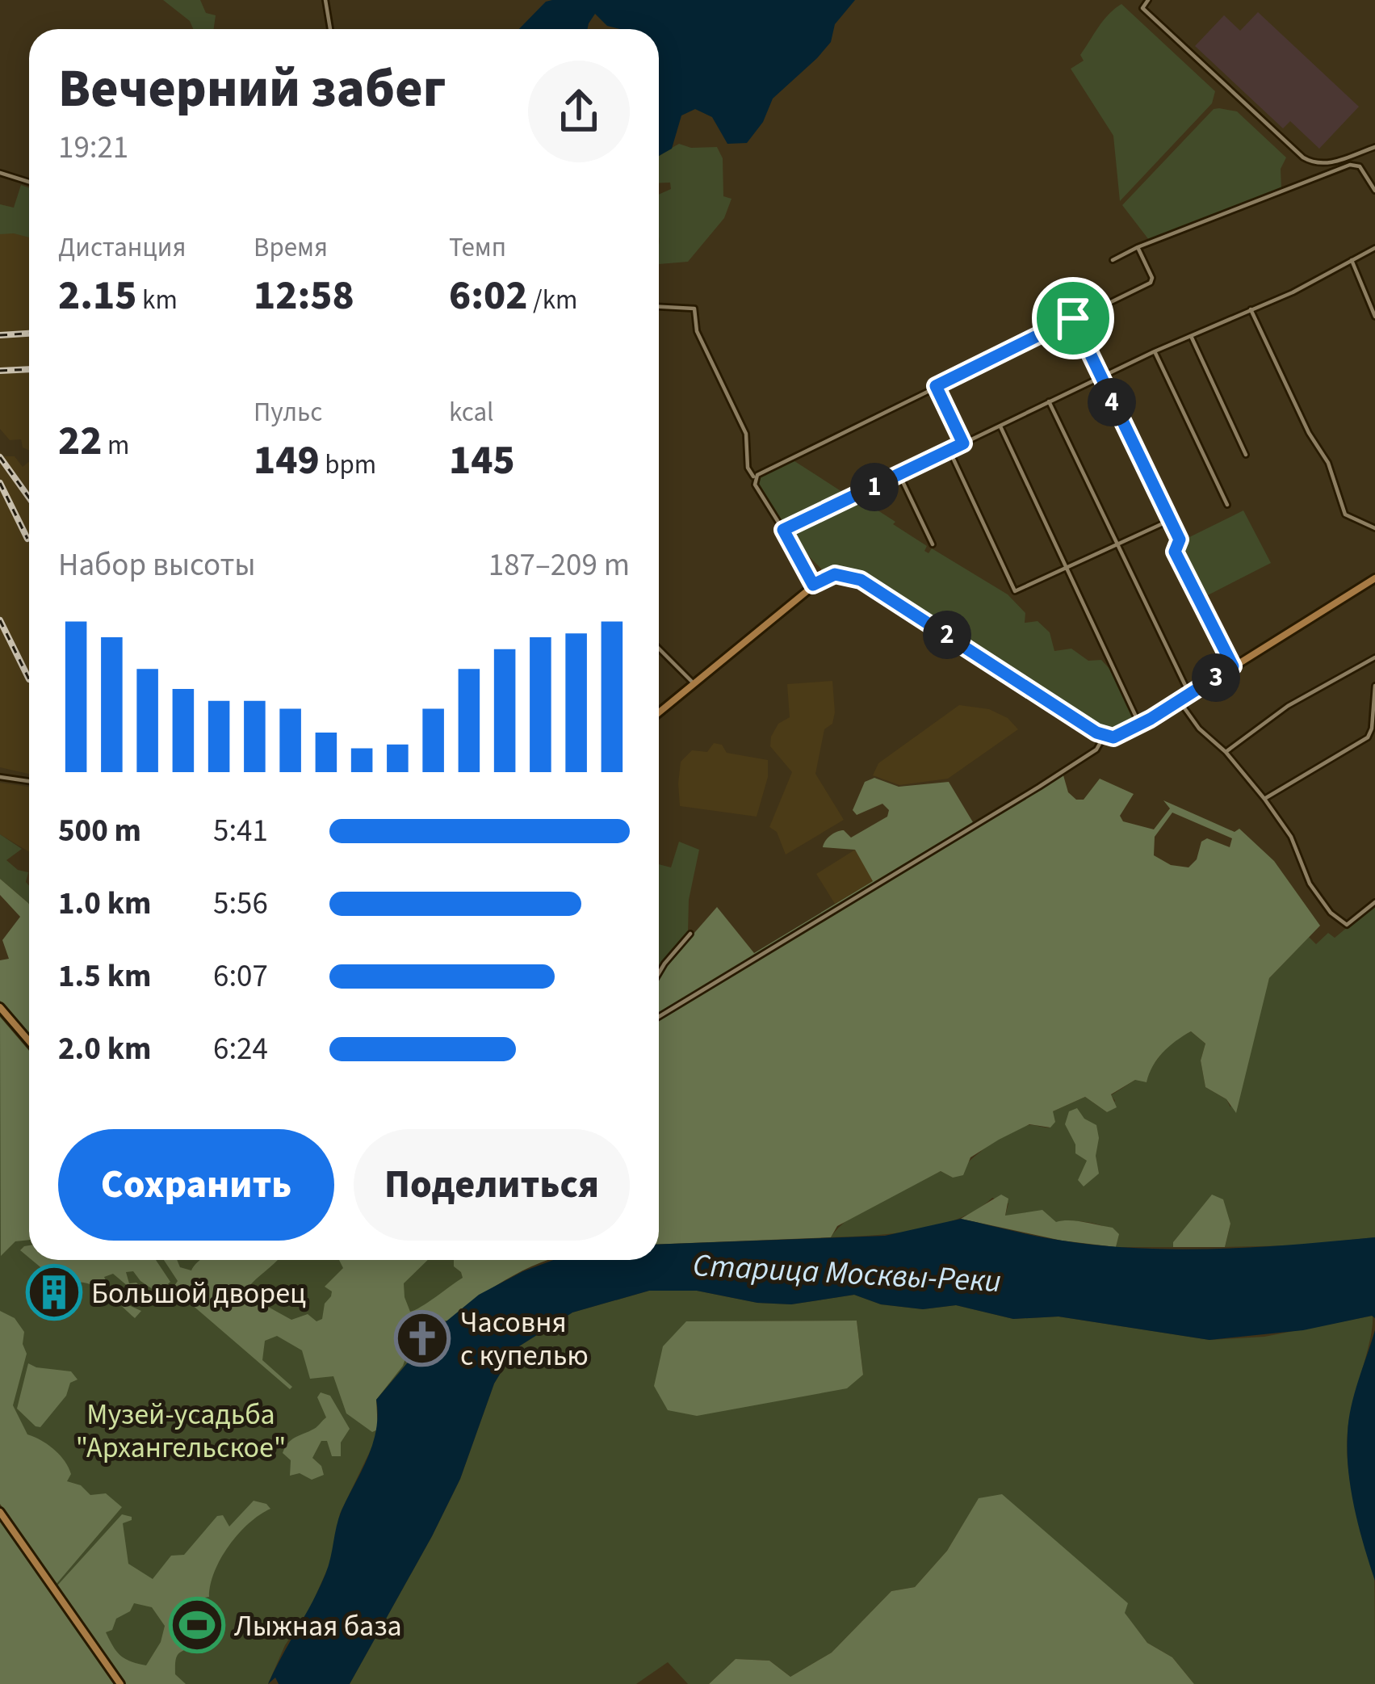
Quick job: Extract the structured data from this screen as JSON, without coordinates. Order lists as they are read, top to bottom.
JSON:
{
  "water": ["Старица Москвы-Реки"],
  "parks": ["Музей-усадьба \"Архангельское\""],
  "places": {
    "building": ["Большой дворец"],
    "church": ["Часовня с купелью"],
    "sports": ["Лыжная база"]
  },
  "page": {
    "heading": ["Вечерний забег", "19:21"],
    "stats": [
      ["Дистанция", "2.15 km"],
      ["Время", "12:58"],
      ["Темп", "6:02 /km"],
      ["22 m"],
      ["Пульс", "149 bpm"],
      ["kcal", "145"]
    ],
    "pins": [
      "4",
      "1",
      "2",
      "3"
    ],
    "chart": ["Набор высоты", "187–209 m"],
    "list": [
      {
        "name": "500 m",
        "note": "5:41"
      },
      {
        "name": "1.0 km",
        "note": "5:56"
      },
      {
        "name": "1.5 km",
        "note": "6:07"
      },
      {
        "name": "2.0 km",
        "note": "6:24"
      }
    ],
    "buttons": ["Сохранить", "Поделиться"]
  }
}
